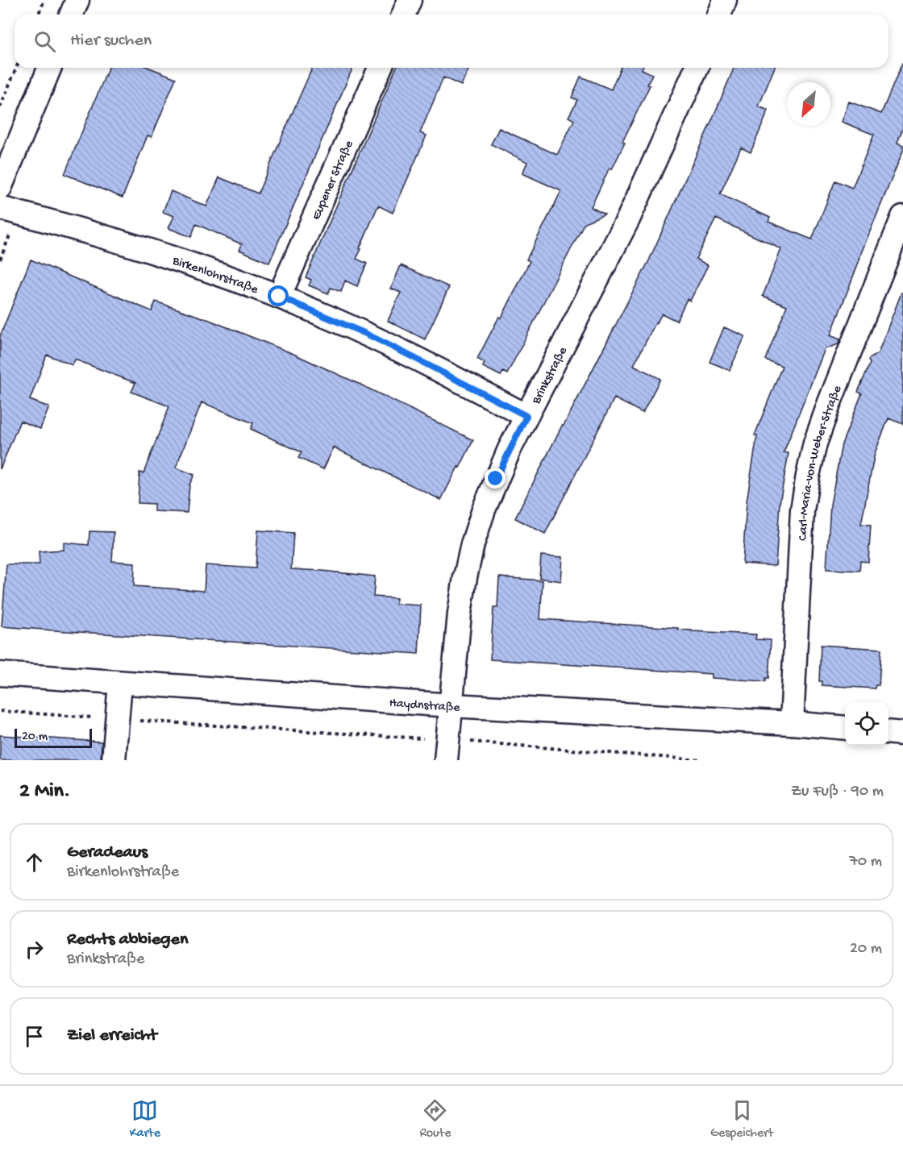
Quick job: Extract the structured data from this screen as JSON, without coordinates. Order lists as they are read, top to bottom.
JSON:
{
  "streets": {
    "street": [
      "Eupener Straße",
      "Birkenlohrstraße",
      "Brinkstraße",
      "Carl-Maria-von-Weber-Straße",
      "Haydnstraße"
    ]
  },
  "crossings": [
    ["Eupener Straße", "Birkenlohrstraße"],
    ["Birkenlohrstraße", "Brinkstraße"],
    ["Brinkstraße", "Haydnstraße"],
    ["Carl-Maria-von-Weber-Straße", "Haydnstraße"]
  ],
  "scale_bar": "20 m",
  "north": "bottom left",
  "page": {
    "search": "Hier suchen",
    "scale": "20 m",
    "heading": ["2 Min.", "Zu Fuß · 90 m"],
    "list": [
      ["Geradeaus", "Birkenlohrstraße", "70 m"],
      ["Rechts abbiegen", "Brinkstraße", "20 m"],
      "Ziel erreicht"
    ],
    "nav": ["Karte", "Route", "Gespeichert"]
  }
}
